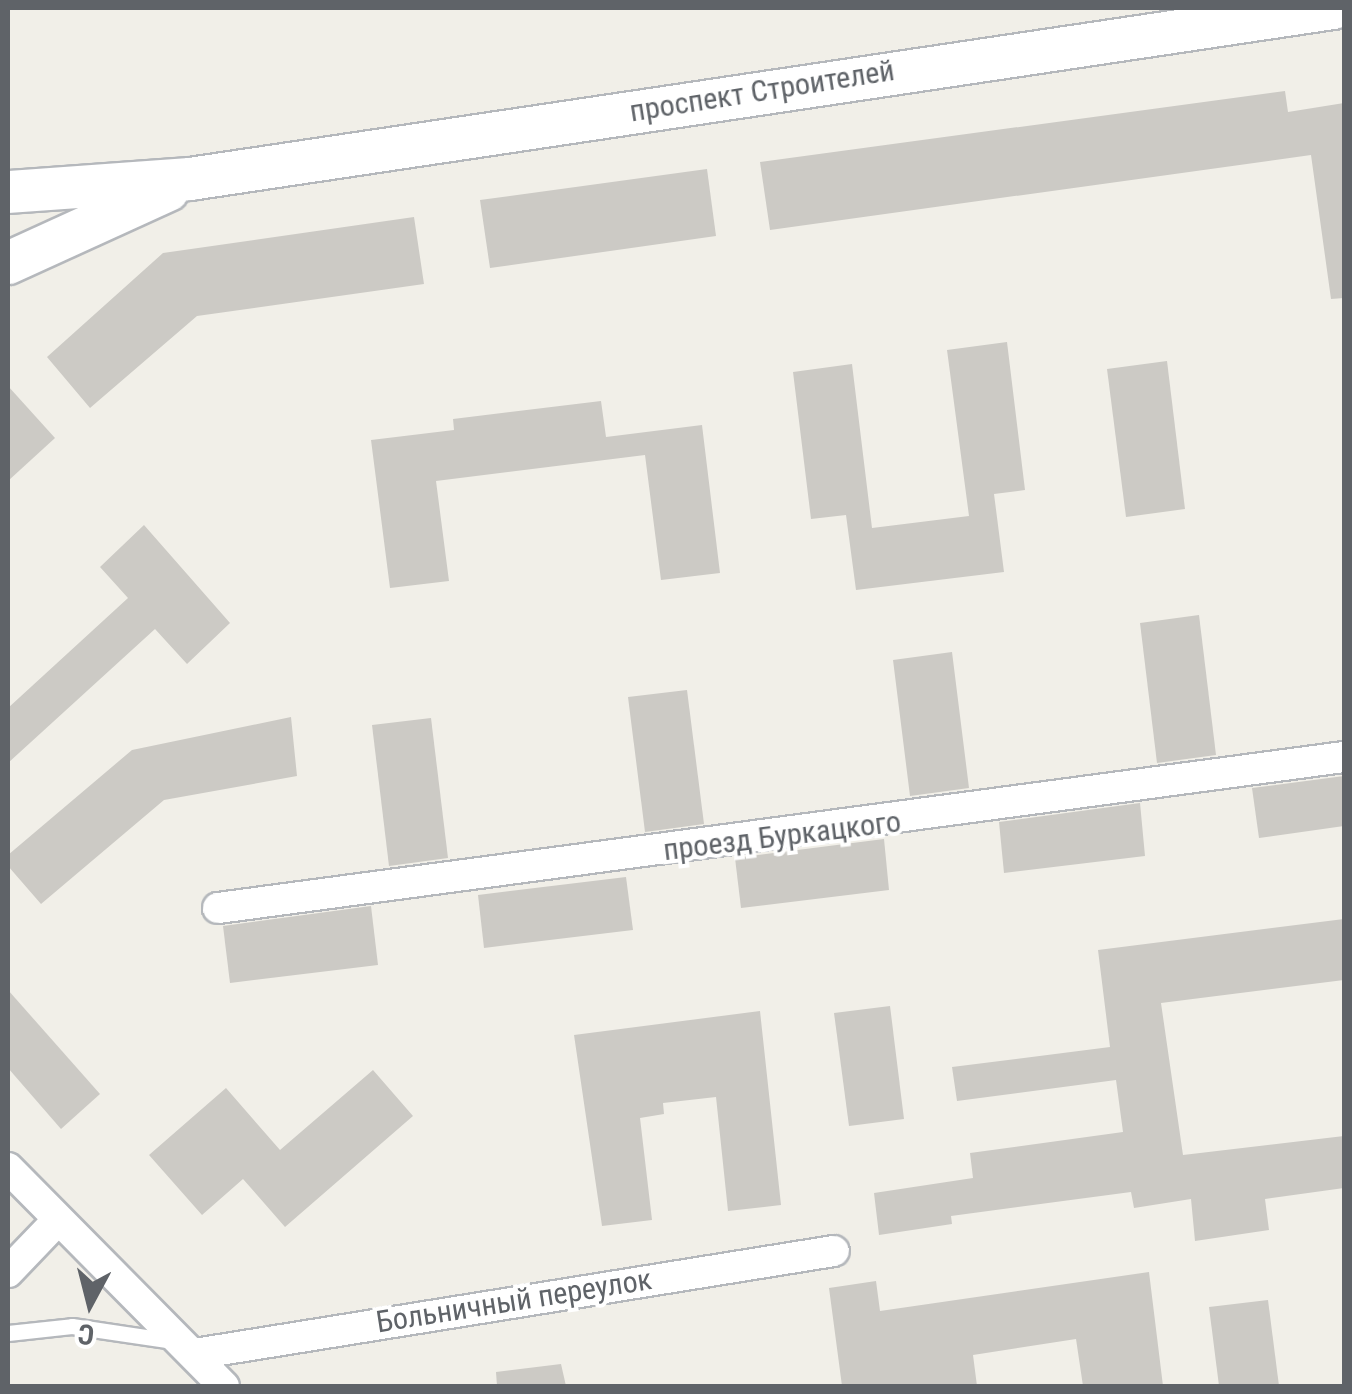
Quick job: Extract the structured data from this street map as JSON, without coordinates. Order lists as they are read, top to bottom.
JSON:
{
  "streets": {
    "street": ["проспект Строителей", "проезд Буркацкого", "Больничный переулок"]
  },
  "north": "bottom"
}
